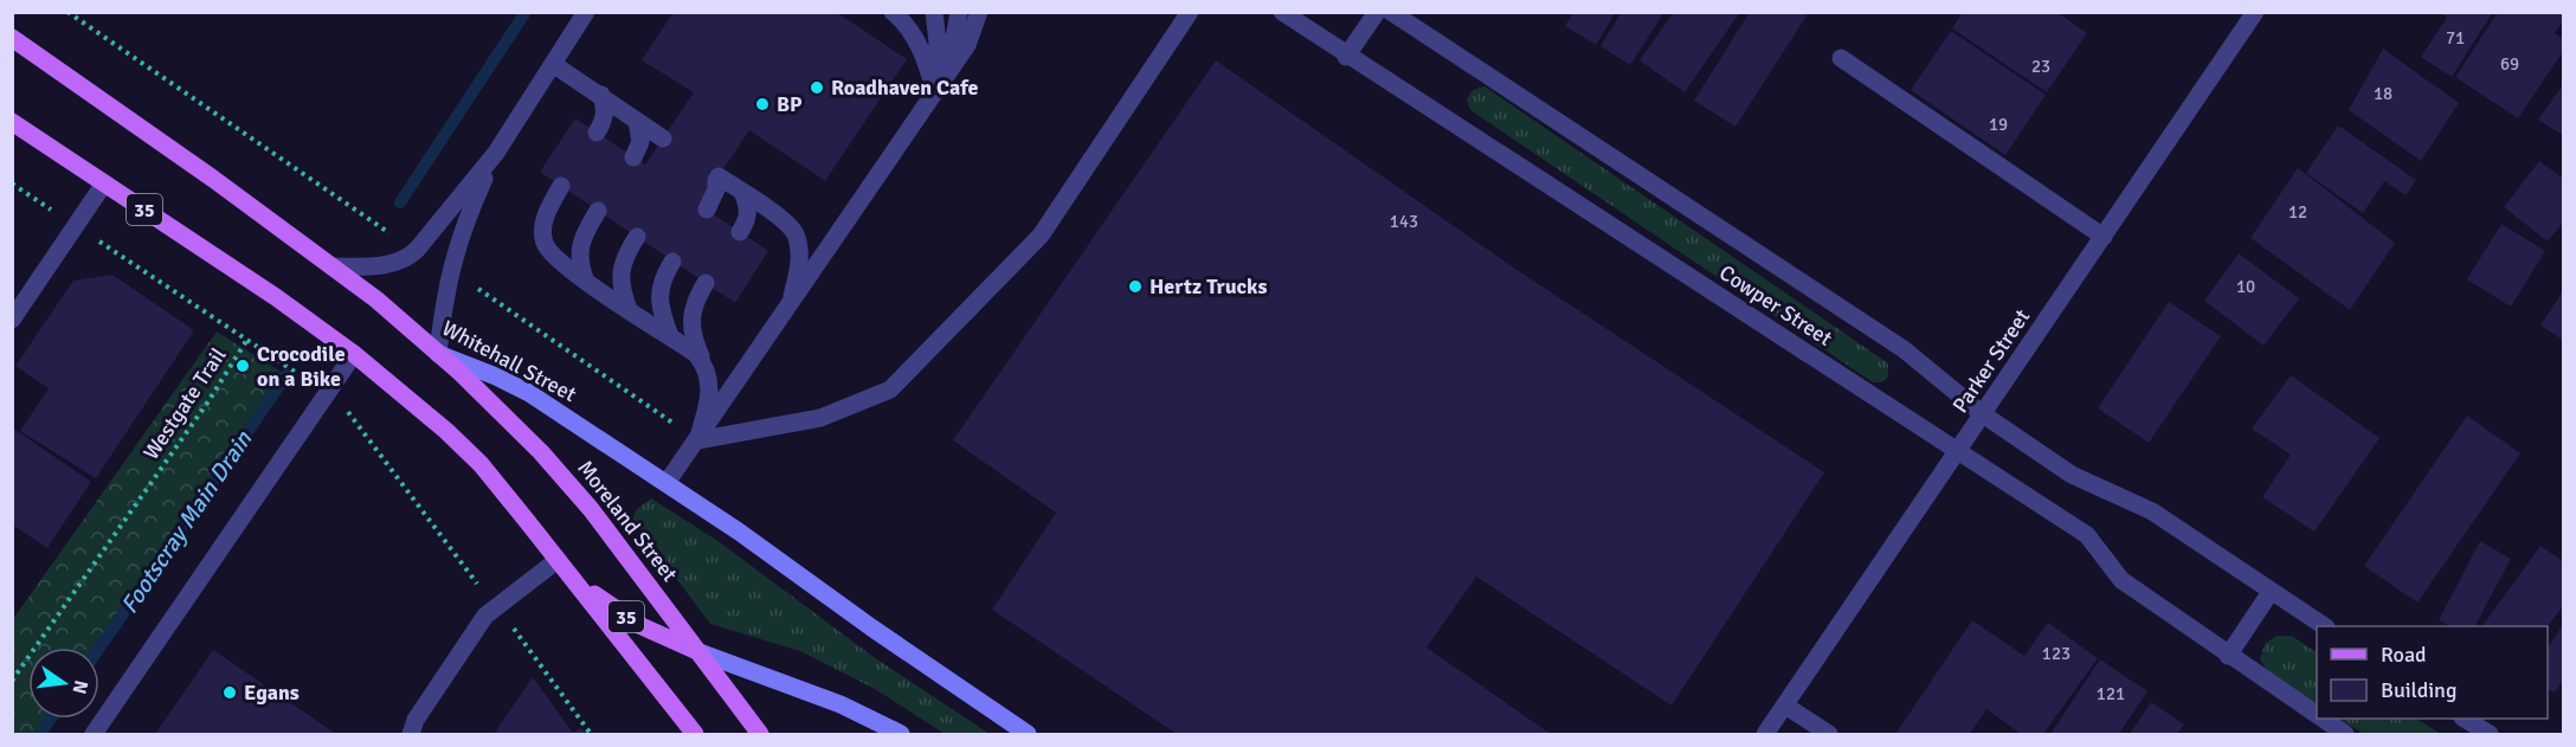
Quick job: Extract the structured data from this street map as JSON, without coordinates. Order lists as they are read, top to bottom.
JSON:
{
  "streets": {
    "main road": ["35", "Whitehall Street", "Moreland Street"],
    "street": ["Cowper Street", "Parker Street"],
    "path": ["Westgate Trail"]
  },
  "crossings": [
    ["35", "Moreland Street"],
    ["Cowper Street", "Parker Street"],
    ["Whitehall Street", "Moreland Street"]
  ],
  "water": ["Footscray Main Drain"],
  "places": [
    "Roadhaven Cafe",
    "BP",
    "Hertz Trucks",
    "Crocodile on a Bike",
    "Egans"
  ],
  "house_numbers": [
    "71",
    "69",
    "23",
    "18",
    "19",
    "12",
    "143",
    "10",
    "123",
    "121"
  ],
  "legend": ["Road", "Building"],
  "north": "right"
}
